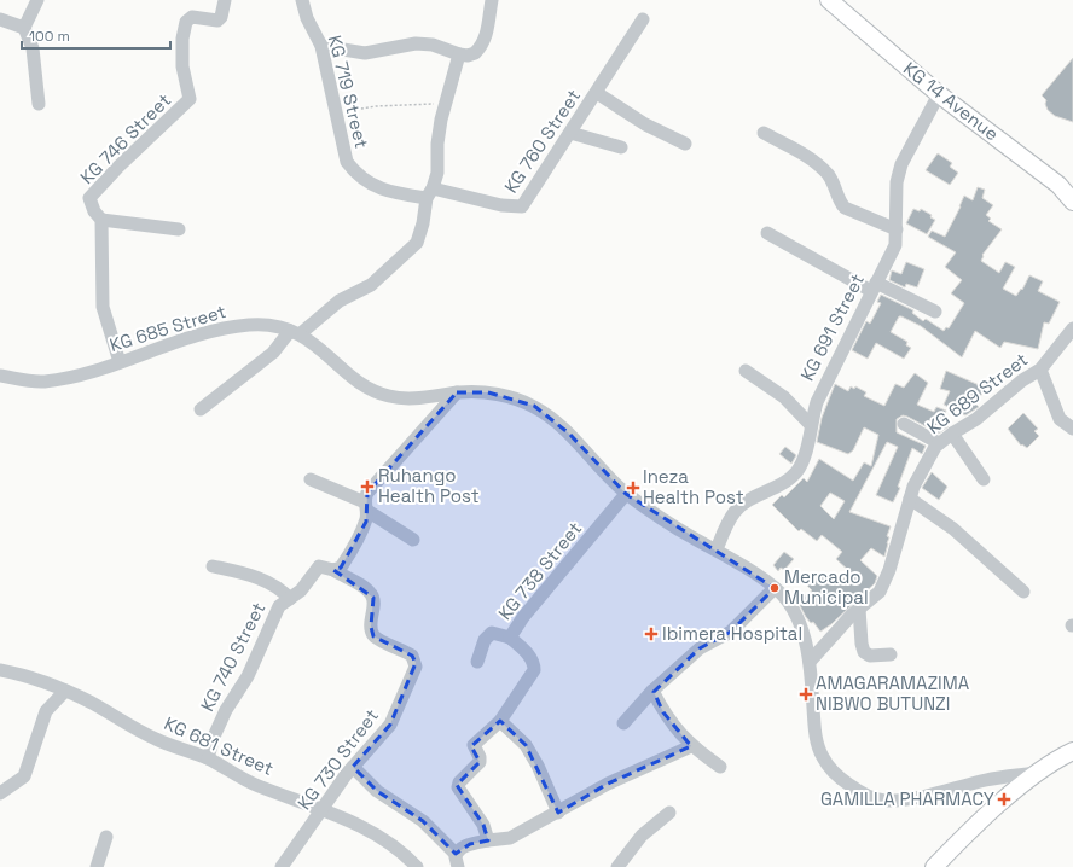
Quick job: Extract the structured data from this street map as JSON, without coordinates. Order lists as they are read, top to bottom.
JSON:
{
  "streets": {
    "main road": ["KG 14 Avenue"],
    "street": [
      "KG 719 Street",
      "KG 746 Street",
      "KG 760 Street",
      "KG 691 Street",
      "KG 685 Street",
      "KG 689 Street",
      "KG 738 Street",
      "KG 740 Street",
      "KG 681 Street",
      "KG 730 Street"
    ]
  },
  "crossings": [
    ["KG 719 Street", "KG 760 Street"],
    ["KG 14 Avenue", "KG 691 Street"],
    ["KG 746 Street", "KG 685 Street"],
    ["KG 691 Street", "KG 685 Street"],
    ["KG 685 Street", "KG 689 Street"],
    ["KG 685 Street", "KG 738 Street"],
    ["KG 740 Street", "KG 681 Street"],
    ["KG 740 Street", "KG 730 Street"],
    ["KG 681 Street", "KG 730 Street"]
  ],
  "places": {
    "health": [
      "Ruhango Health Post",
      "Ineza Health Post",
      "Ibimera Hospital",
      "AMAGARAMAZIMA NIBWO BUTUNZI",
      "GAMILLA PHARMACY"
    ],
    "other": ["Mercado Municipal"]
  },
  "scale_bar": "100 m"
}
